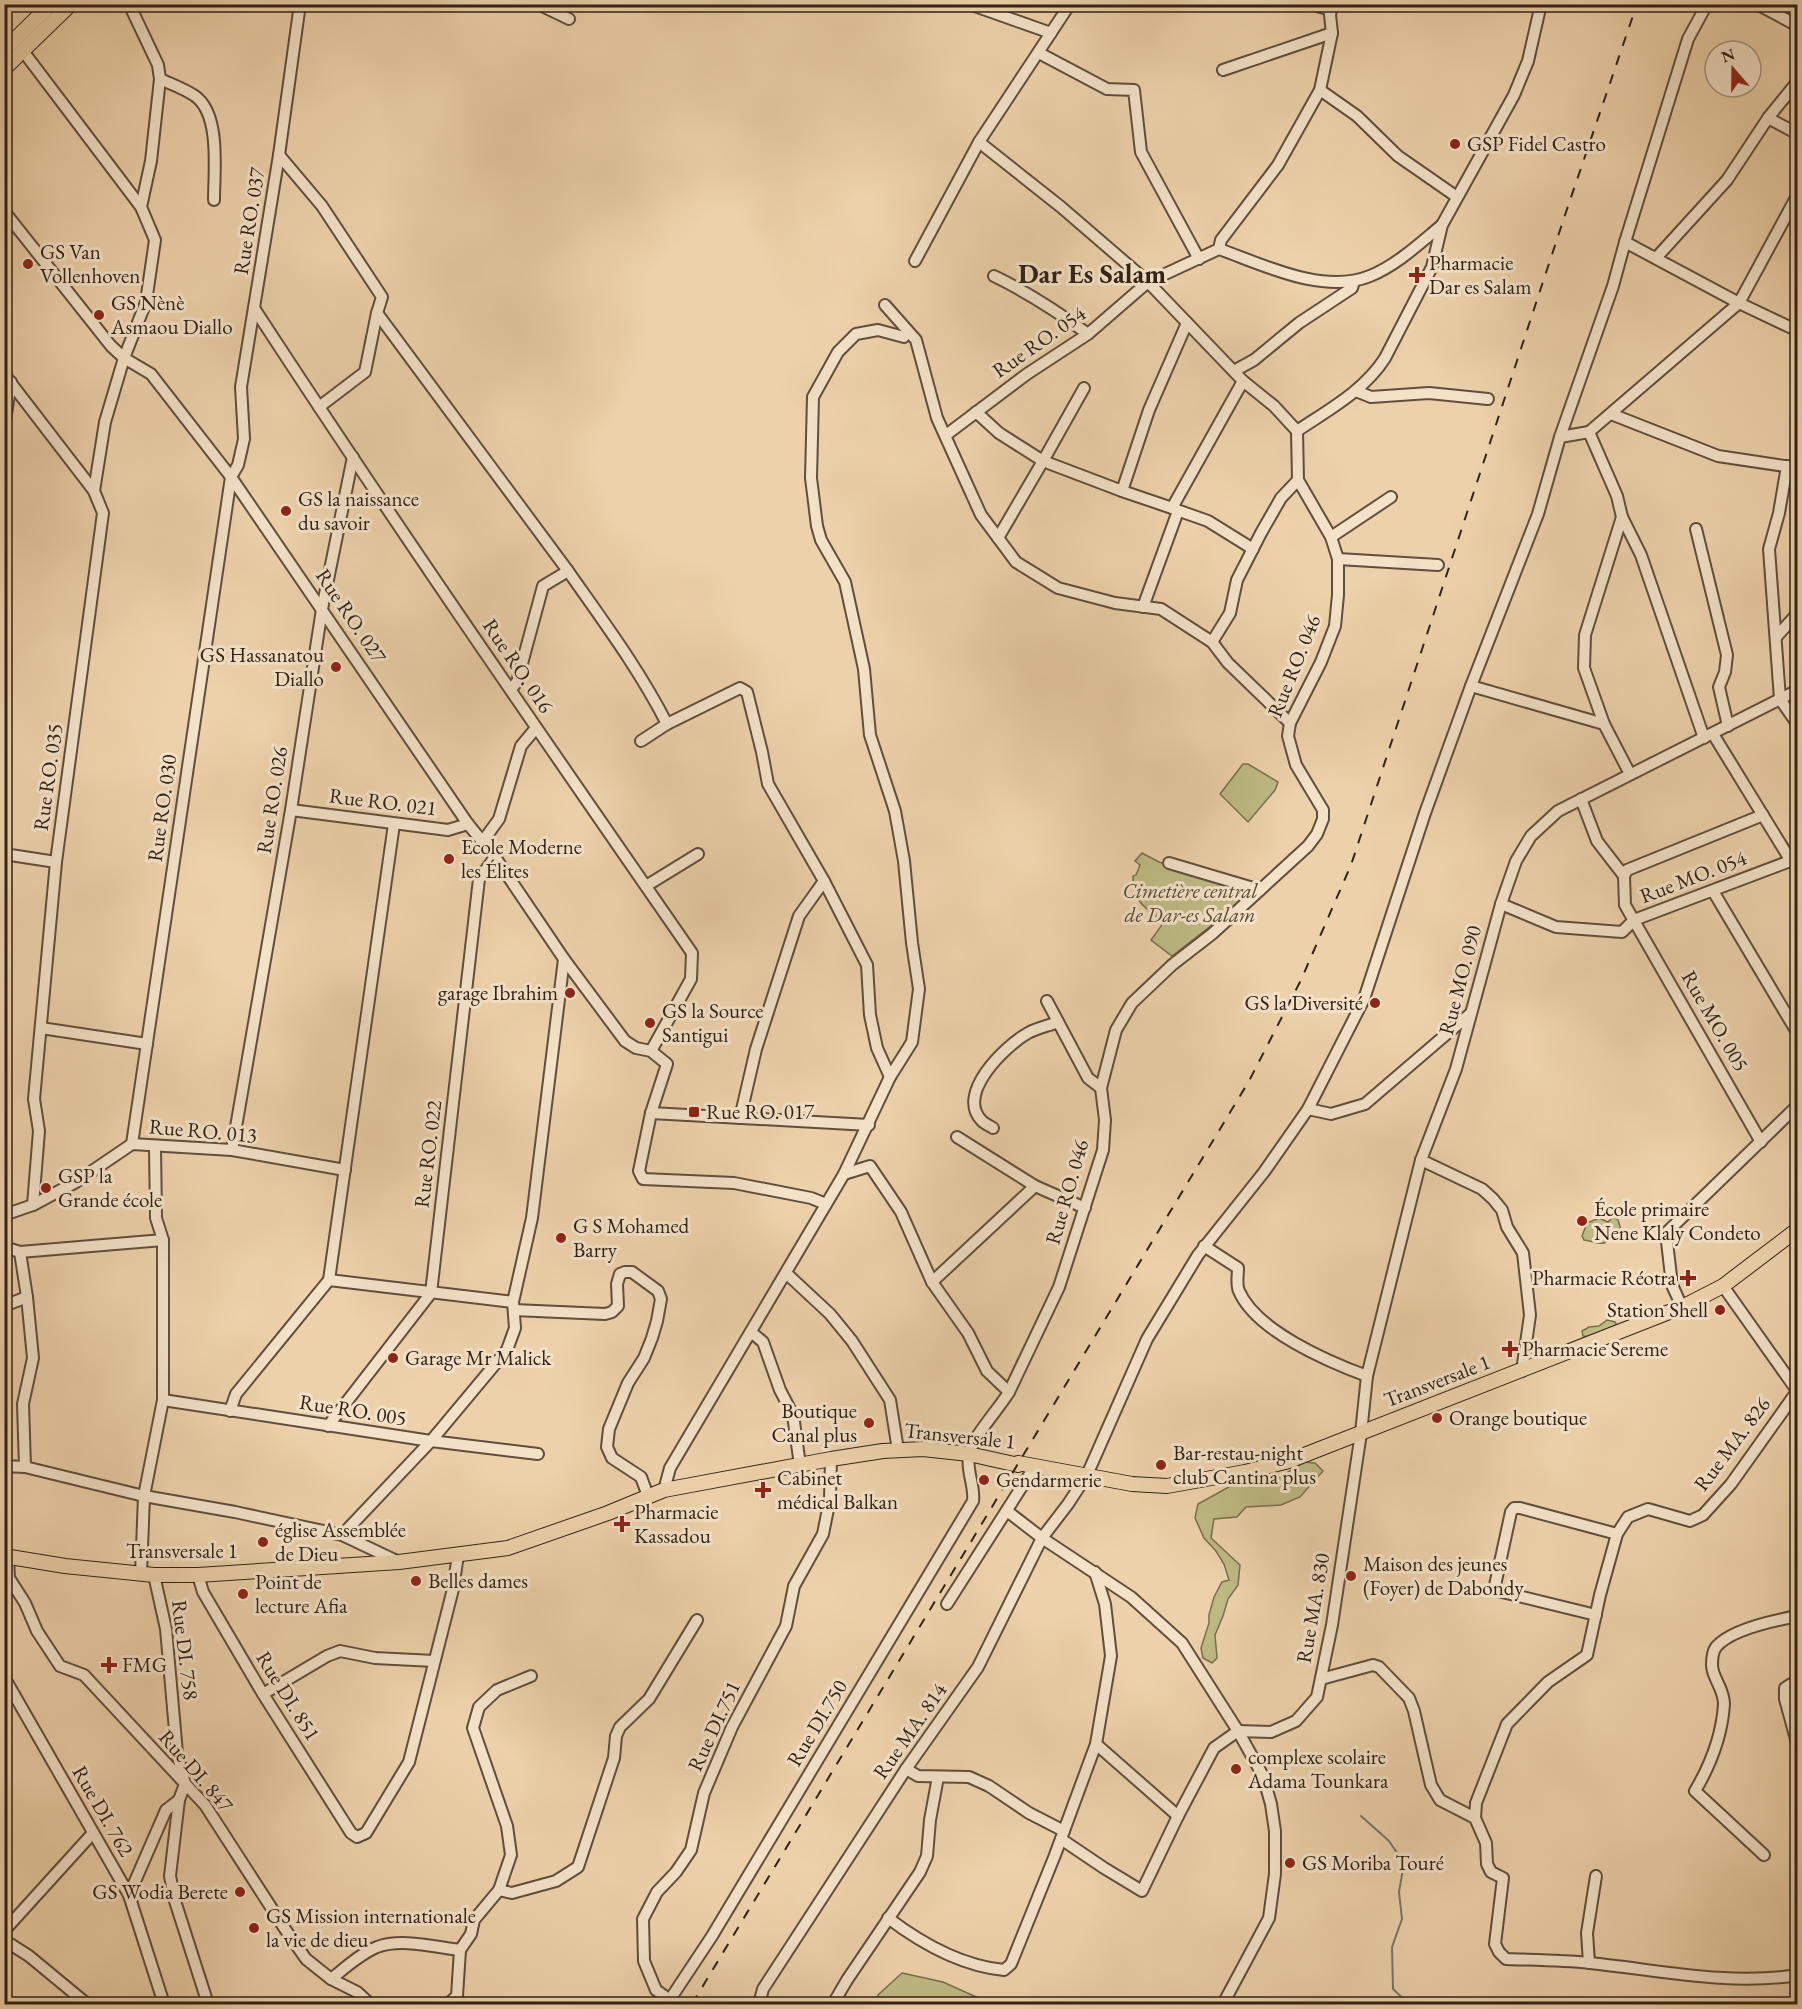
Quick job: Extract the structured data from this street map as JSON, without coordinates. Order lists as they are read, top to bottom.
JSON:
{
  "streets": {
    "main road": ["Transversale 1"],
    "street": [
      "Rue RO. 037",
      "Rue RO. 054",
      "Rue RO. 027",
      "Rue RO. 016",
      "Rue RO. 046",
      "Rue RO. 035",
      "Rue RO. 026",
      "Rue RO. 021",
      "Rue RO. 030",
      "Rue MO. 054",
      "Rue MO. 090",
      "Rue MO. 005",
      "Rue RO. 013",
      "Rue RO. 022",
      "Rue RO. 005",
      "Rue MA. 826",
      "Rue MA. 830",
      "Rue DI. 758",
      "Rue DI. 851",
      "Rue DI.750",
      "Rue DI.751",
      "Rue MA. 814",
      "Rue DI. 847",
      "Rue DI. 762"
    ]
  },
  "crossings": [
    ["Rue RO. 037", "Rue RO. 027"],
    ["Rue RO. 037", "Rue RO. 016"],
    ["Rue RO. 037", "Rue RO. 030"],
    ["Rue RO. 027", "Rue RO. 016"],
    ["Rue RO. 027", "Rue RO. 035"],
    ["Rue RO. 027", "Rue RO. 026"],
    ["Rue RO. 027", "Rue RO. 021"],
    ["Rue RO. 027", "Rue RO. 030"],
    ["Rue RO. 027", "Rue RO. 022"],
    ["Rue RO. 016", "Rue RO. 026"],
    ["Rue RO. 046", "Transversale 1"],
    ["Rue RO. 046", "Rue DI.750"],
    ["Rue RO. 035", "Rue RO. 013"],
    ["Rue RO. 026", "Rue RO. 021"],
    ["Rue RO. 026", "Rue RO. 013"],
    ["Rue RO. 030", "Rue RO. 013"],
    ["Rue MO. 054", "Rue MO. 090"],
    ["Rue MO. 054", "Rue MO. 005"],
    ["Rue MO. 090", "Transversale 1"],
    ["Rue MO. 090", "Rue MA. 830"],
    ["Rue RO. 013", "Rue DI. 758"],
    ["Transversale 1", "Rue MA. 830"],
    ["Transversale 1", "Rue DI. 758"],
    ["Transversale 1", "Rue DI. 851"],
    ["Transversale 1", "Rue DI.750"],
    ["Transversale 1", "Rue DI.751"],
    ["Transversale 1", "Rue MA. 814"],
    ["Transversale 1", "Rue DI. 847"],
    ["Rue RO. 005", "Rue DI. 758"],
    ["Rue DI. 758", "Rue DI. 847"],
    ["Rue DI.750", "Rue DI.751"]
  ],
  "districts": ["Dar Es Salam"],
  "parks": ["Cimetière central de Dar-es Salam"],
  "places": {
    "other": [
      "GSP Fidel Castro",
      "GS Van Vollenhoven",
      "GS Nènè Asmaou Diallo",
      "GS la naissance du savoir",
      "GS Hassanatou Diallo",
      "Ecole Moderne les Élites",
      "garage Ibrahim",
      "GS la Diversité",
      "GS la Source Santigui",
      "GSP la Grande école",
      "École primaire Nene Klaly Condeto",
      "G S Mohamed Barry",
      "Station Shell",
      "Garage Mr Malick",
      "Orange boutique",
      "Boutique Canal plus",
      "Bar-restau-night club Cantina plus",
      "Gendarmerie",
      "église Assemblée de Dieu",
      "Maison des jeunes (Foyer) de Dabondy",
      "Belles dames",
      "Point de lecture Afia",
      "complexe scolaire Adama Tounkara",
      "GS Moriba Touré",
      "GS Wodia Berete",
      "GS Mission internationale la vie de dieu"
    ],
    "health": [
      "Pharmacie Dar es Salam",
      "Pharmacie Réotra",
      "Pharmacie Sereme",
      "Cabinet médical Balkan",
      "Pharmacie Kassadou",
      "FMG"
    ],
    "transit": ["Rue RO. 017"]
  },
  "north": "top"
}
